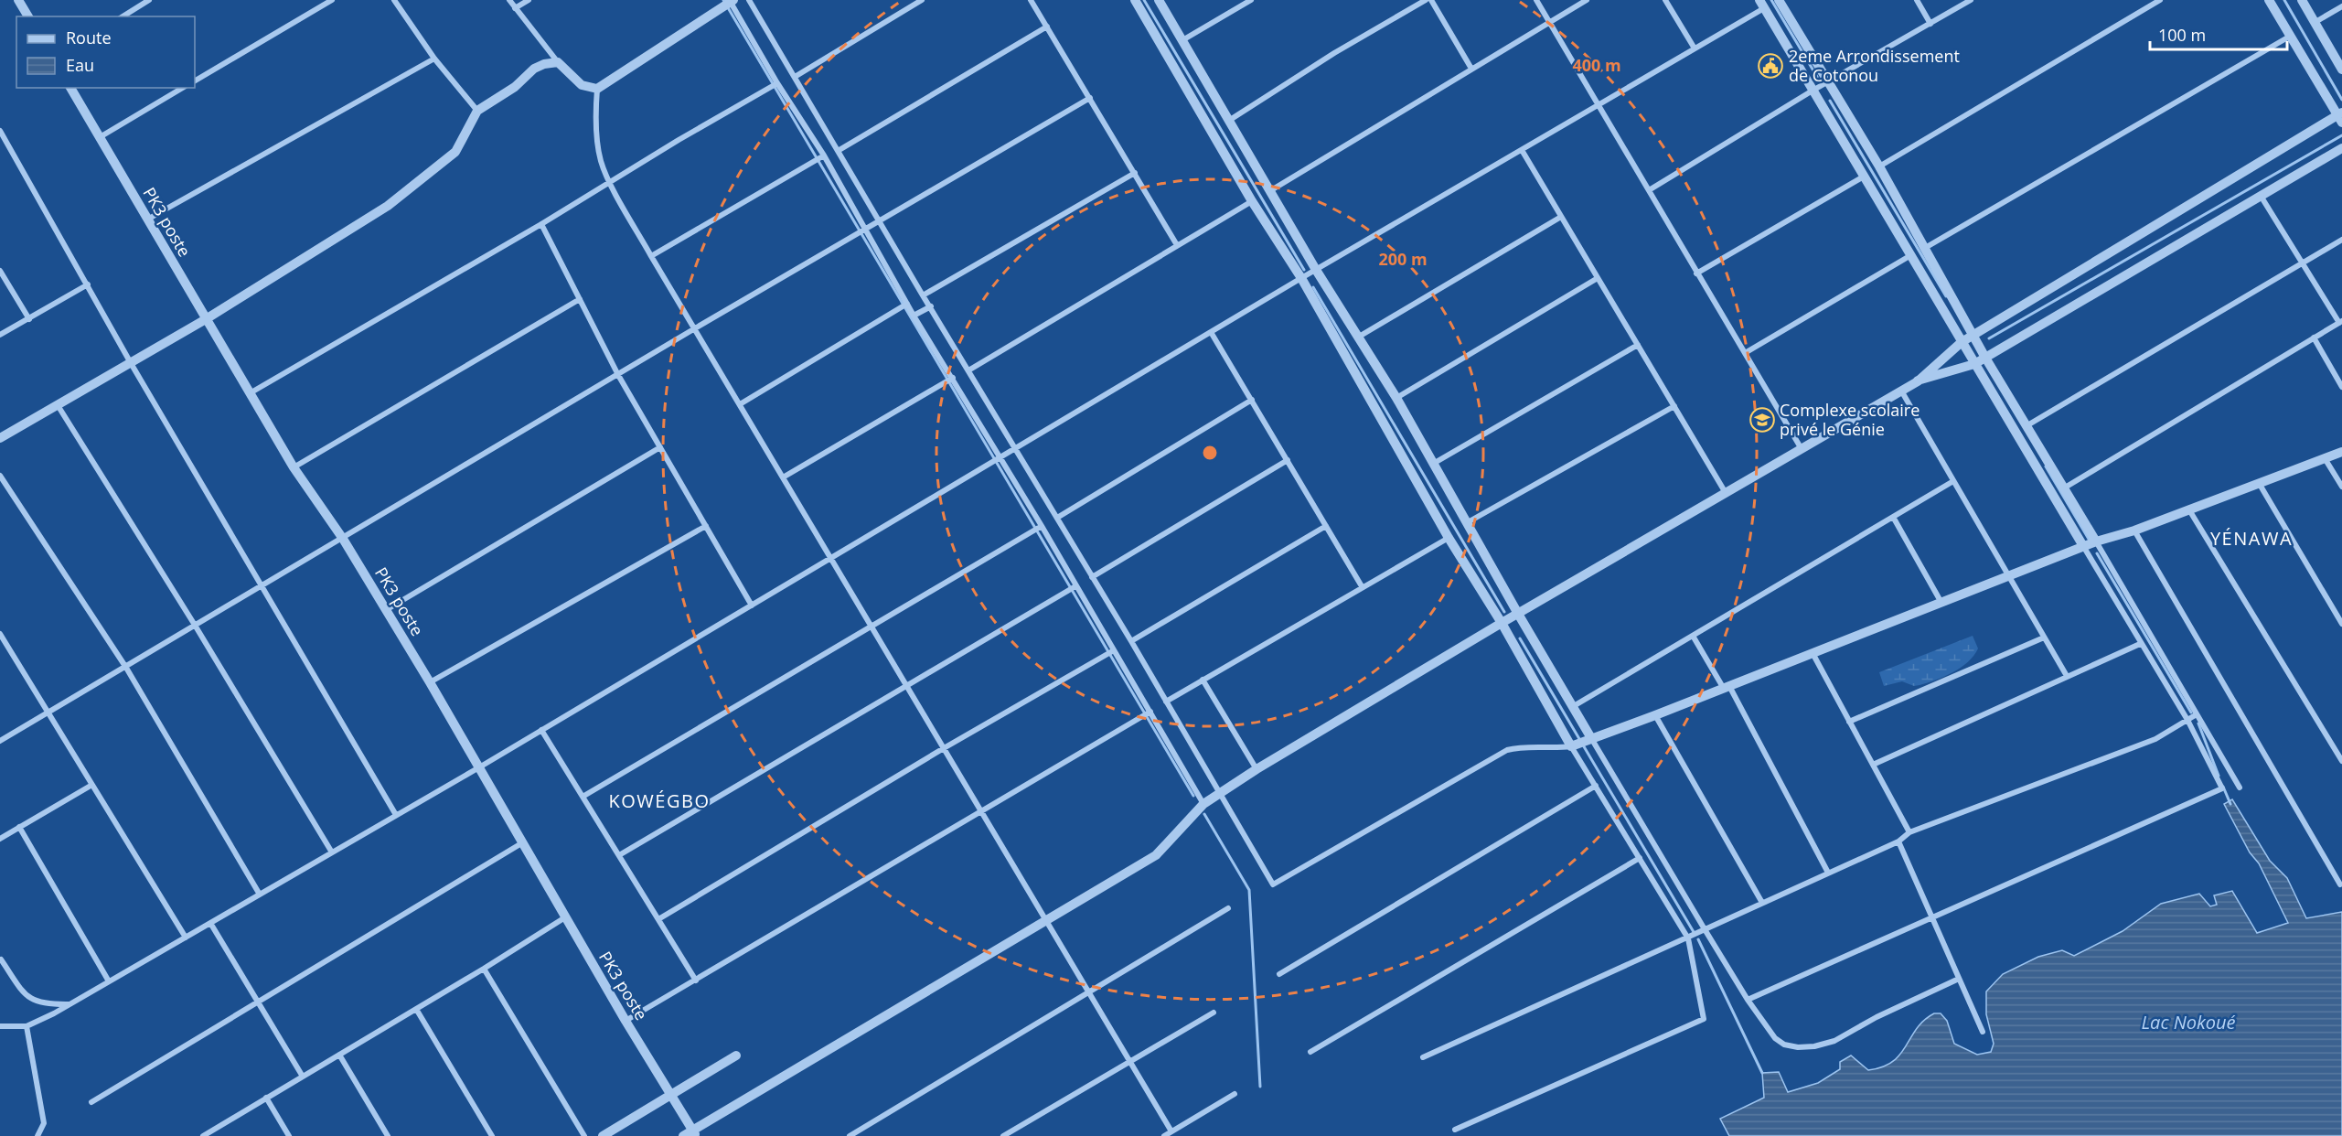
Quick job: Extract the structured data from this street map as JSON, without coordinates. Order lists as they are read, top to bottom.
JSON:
{
  "streets": {
    "street": ["PK3 poste"]
  },
  "districts": ["YÉNAWA", "KOWÉGBO"],
  "water": ["Lac Nokoué"],
  "places": {
    "public building": ["2eme Arrondissement de Cotonou"],
    "school or university": ["Complexe scolaire privé le Génie"]
  },
  "legend": ["Route", "Eau"],
  "scale_bar": "100 m",
  "rings": ["400 m", "200 m"]
}
